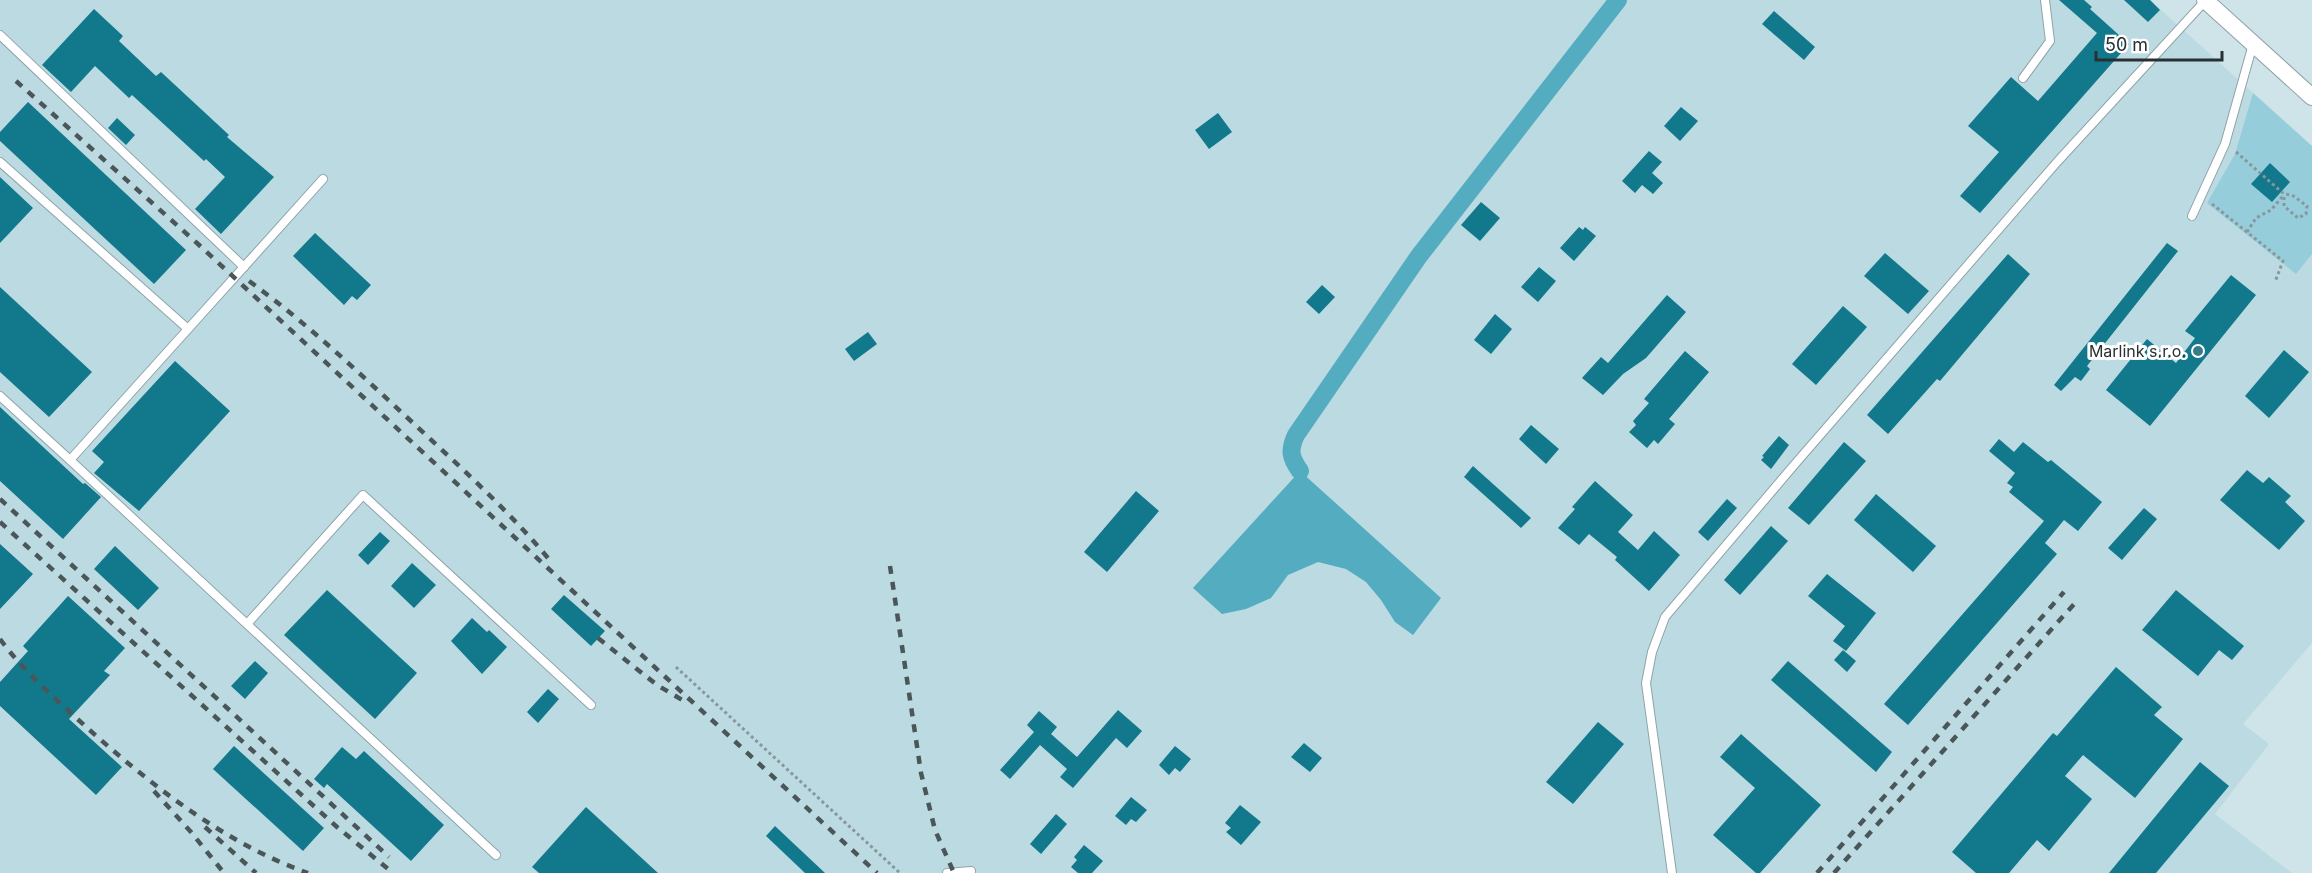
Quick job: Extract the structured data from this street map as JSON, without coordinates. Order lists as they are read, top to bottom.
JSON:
{
  "places": ["Marlink s.r.o."],
  "scale_bar": "50 m"
}
